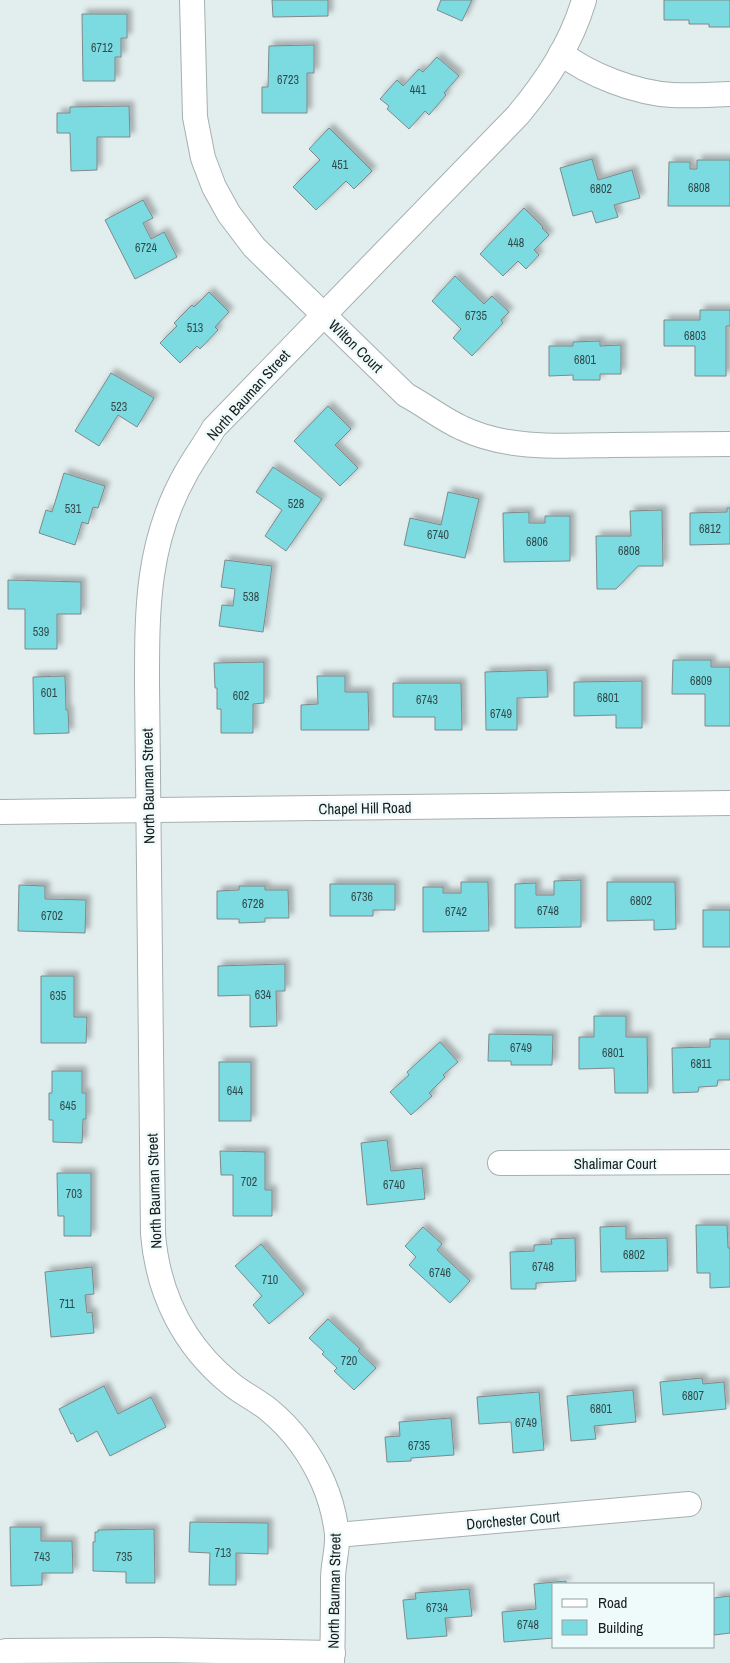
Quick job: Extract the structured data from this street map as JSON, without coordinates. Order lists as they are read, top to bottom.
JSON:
{
  "streets": {
    "street": [
      "Wilton Court",
      "North Bauman Street",
      "Chapel Hill Road",
      "Shalimar Court",
      "Dorchester Court"
    ]
  },
  "crossings": [
    ["Wilton Court", "North Bauman Street"],
    ["North Bauman Street", "Chapel Hill Road"],
    ["North Bauman Street", "Dorchester Court"]
  ],
  "house_numbers": [
    "6712",
    "6723",
    "441",
    "451",
    "6808",
    "6802",
    "448",
    "6724",
    "6735",
    "513",
    "6803",
    "6801",
    "523",
    "528",
    "531",
    "6812",
    "6740",
    "6806",
    "6808",
    "538",
    "539",
    "6809",
    "601",
    "602",
    "6801",
    "6743",
    "6749",
    "6736",
    "6802",
    "6728",
    "6748",
    "6742",
    "6702",
    "634",
    "635",
    "6749",
    "6801",
    "6811",
    "644",
    "645",
    "702",
    "6740",
    "703",
    "6802",
    "6748",
    "6746",
    "710",
    "711",
    "720",
    "6807",
    "6801",
    "6749",
    "6735",
    "713",
    "743",
    "735",
    "6734",
    "6748"
  ],
  "legend": ["Road", "Building"]
}
